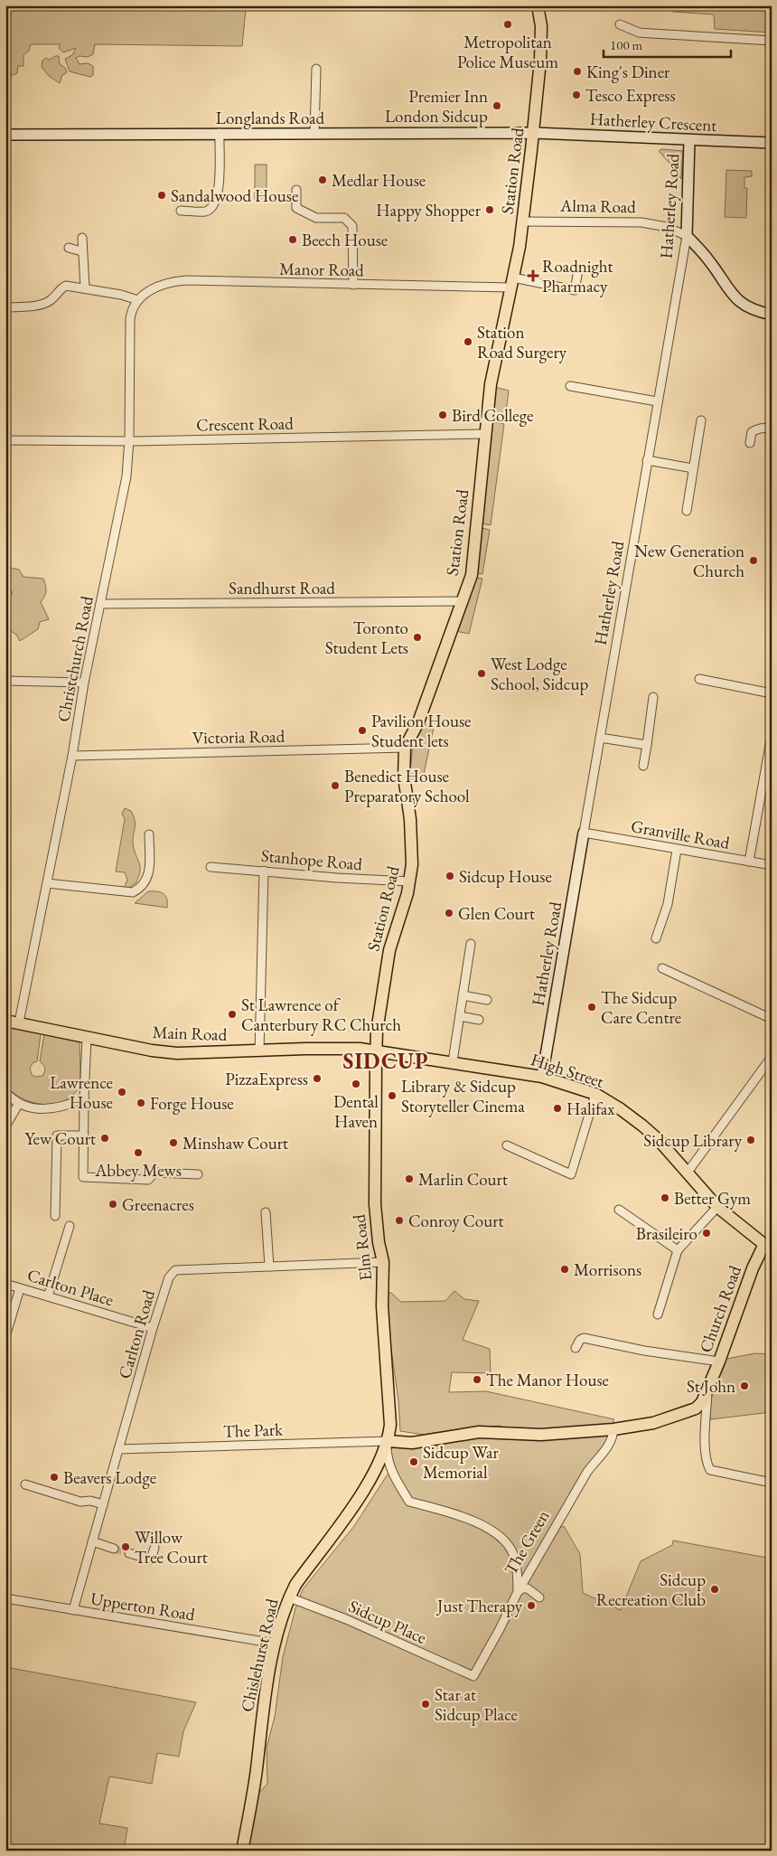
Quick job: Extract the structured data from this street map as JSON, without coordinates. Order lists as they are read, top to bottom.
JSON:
{
  "streets": {
    "main road": [
      "Station Road",
      "Main Road",
      "High Street",
      "Elm Road",
      "Church Road",
      "Chislehurst Road"
    ],
    "street": [
      "Longlands Road",
      "Hatherley Crescent",
      "Alma Road",
      "Hatherley Road",
      "Manor Road",
      "Crescent Road",
      "Sandhurst Road",
      "Christchurch Road",
      "Victoria Road",
      "Granville Road",
      "Stanhope Road",
      "Carlton Place",
      "Carlton Road",
      "The Park",
      "The Green",
      "Upperton Road",
      "Sidcup Place"
    ]
  },
  "crossings": [
    ["Longlands Road", "Hatherley Crescent"],
    ["Longlands Road", "Station Road"],
    ["Hatherley Crescent", "Station Road"],
    ["Hatherley Crescent", "Hatherley Road"],
    ["Station Road", "Alma Road"],
    ["Station Road", "Manor Road"],
    ["Station Road", "Crescent Road"],
    ["Station Road", "Sandhurst Road"],
    ["Station Road", "Victoria Road"],
    ["Station Road", "Stanhope Road"],
    ["Station Road", "Main Road"],
    ["Station Road", "High Street"],
    ["Station Road", "Elm Road"],
    ["Alma Road", "Hatherley Road"],
    ["Hatherley Road", "Granville Road"],
    ["Hatherley Road", "High Street"],
    ["Manor Road", "Christchurch Road"],
    ["Crescent Road", "Christchurch Road"],
    ["Sandhurst Road", "Christchurch Road"],
    ["Christchurch Road", "Victoria Road"],
    ["Christchurch Road", "Main Road"],
    ["Main Road", "High Street"],
    ["Main Road", "Elm Road"],
    ["High Street", "Elm Road"],
    ["High Street", "Church Road"],
    ["Elm Road", "Carlton Road"],
    ["Elm Road", "The Park"],
    ["Elm Road", "Chislehurst Road"],
    ["Carlton Place", "Carlton Road"],
    ["Carlton Road", "The Park"],
    ["Carlton Road", "Upperton Road"],
    ["The Park", "Chislehurst Road"],
    ["The Green", "Sidcup Place"],
    ["Upperton Road", "Chislehurst Road"],
    ["Sidcup Place", "Chislehurst Road"]
  ],
  "districts": ["SIDCUP"],
  "places": {
    "other": [
      "Metropolitan Police Museum",
      "King's Diner",
      "Tesco Express",
      "Premier Inn London Sidcup",
      "Medlar House",
      "Sandalwood House",
      "Happy Shopper",
      "Beech House",
      "Station Road Surgery",
      "Bird College",
      "New Generation Church",
      "Toronto Student Lets",
      "West Lodge School, Sidcup",
      "Pavilion House Student lets",
      "Benedict House Preparatory School",
      "Sidcup House",
      "Glen Court",
      "The Sidcup Care Centre",
      "St Lawrence of Canterbury RC Church",
      "PizzaExpress",
      "Dental Haven",
      "Lawrence House",
      "Library & Sidcup Storyteller Cinema",
      "Forge House",
      "Halifax",
      "Yew Court",
      "Sidcup Library",
      "Minshaw Court",
      "Abbey Mews",
      "Marlin Court",
      "Better Gym",
      "Greenacres",
      "Conroy Court",
      "Brasileiro",
      "Morrisons",
      "The Manor House",
      "St John",
      "Sidcup War Memorial",
      "Beavers Lodge",
      "Willow Tree Court",
      "Sidcup Recreation Club",
      "Just Therapy",
      "Star at Sidcup Place"
    ],
    "health": ["Roadnight Pharmacy"]
  },
  "scale_bar": "100 m"
}
